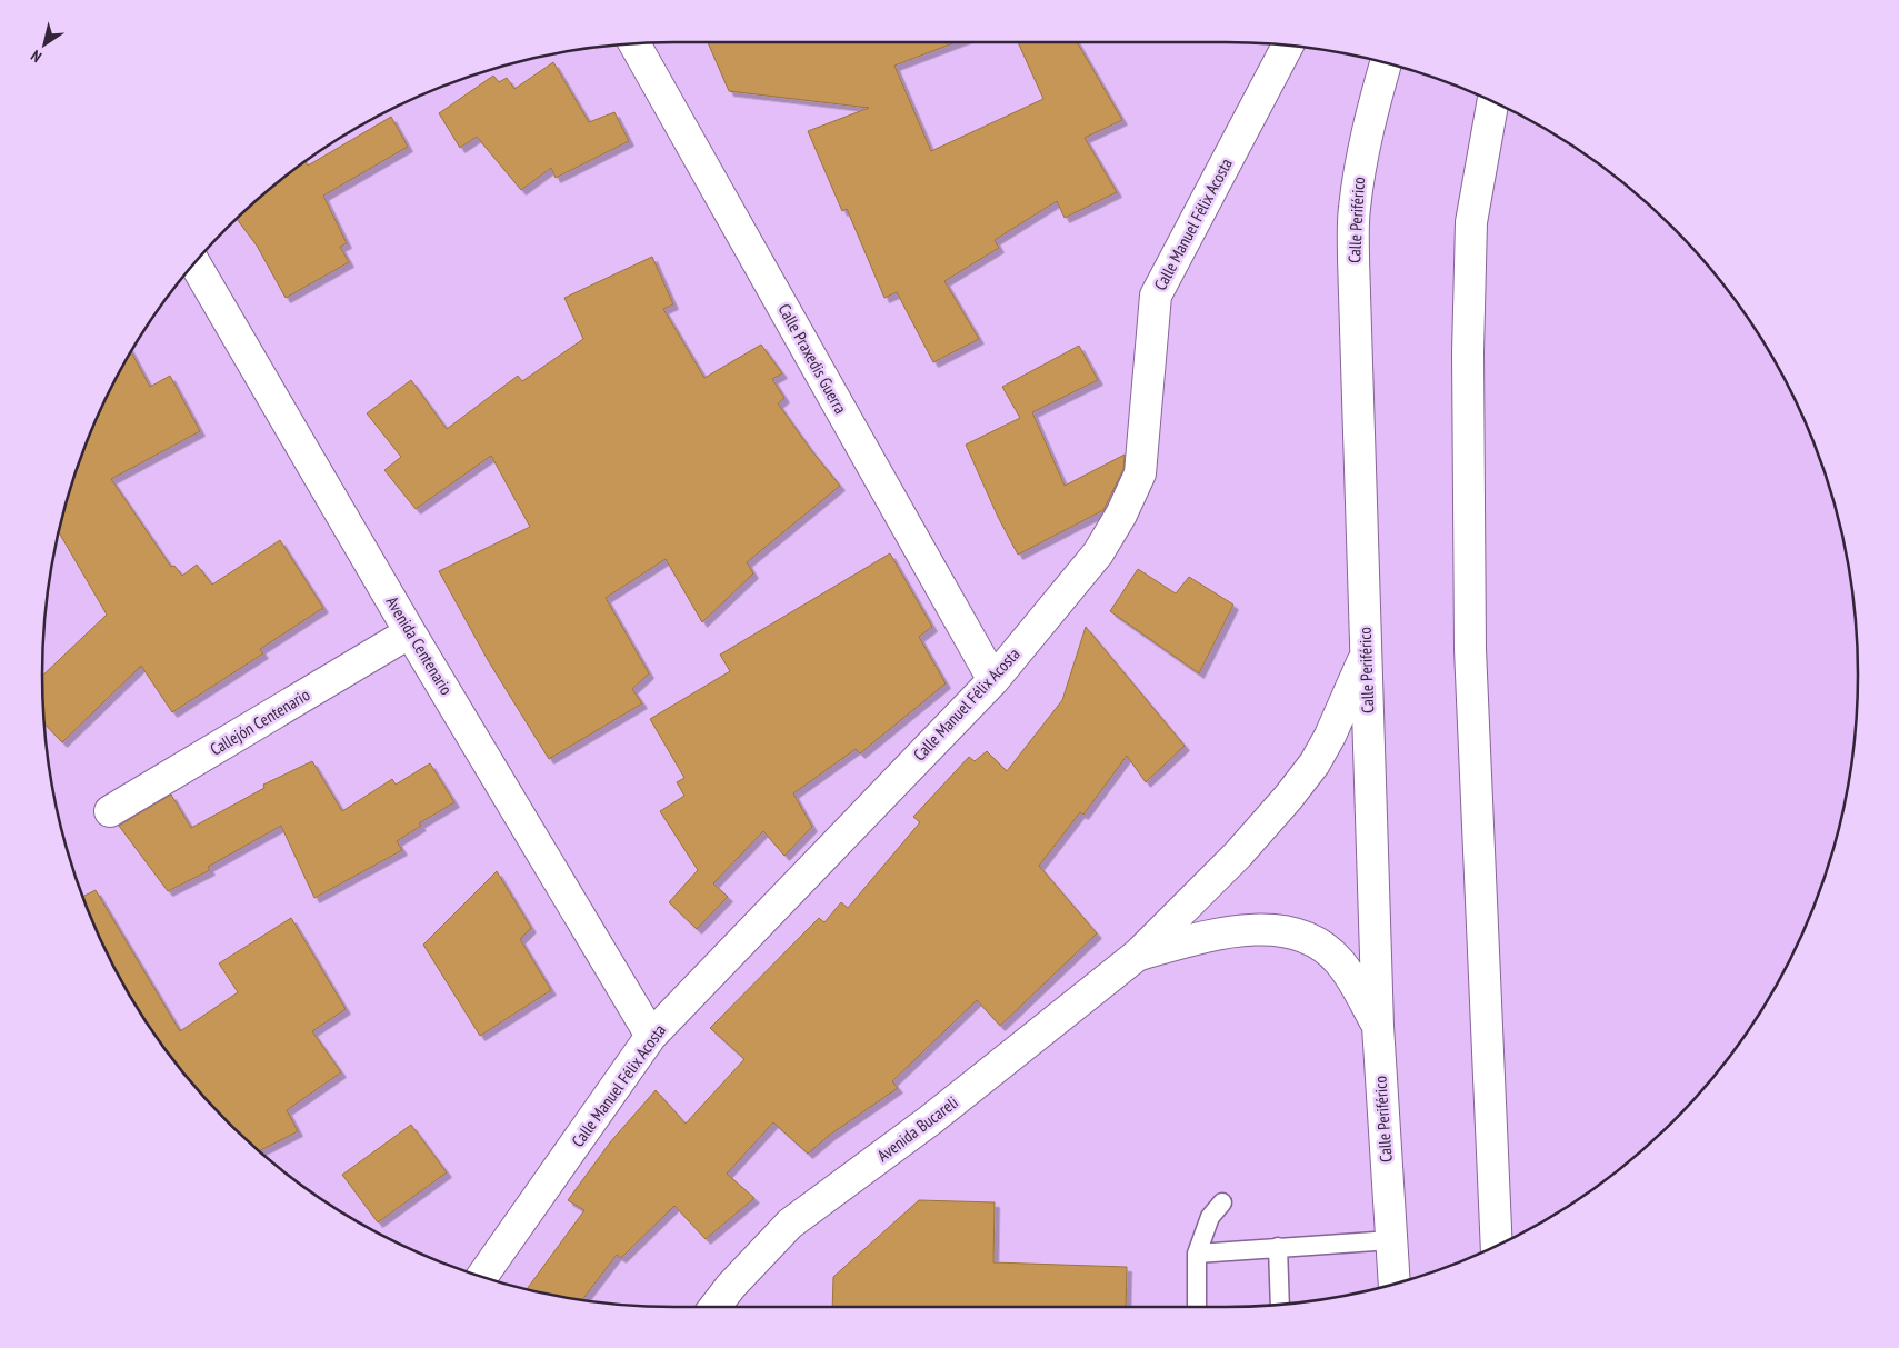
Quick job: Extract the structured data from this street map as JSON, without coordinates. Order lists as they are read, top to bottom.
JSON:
{
  "streets": {
    "main road": [
      "Calle Periférico",
      "Calle Manuel Félix Acosta",
      "Calle Praxedis Guerra",
      "Avenida Centenario",
      "Callejón Centenario",
      "Avenida Bucareli"
    ]
  },
  "crossings": [
    ["Calle Periférico", "Avenida Bucareli"],
    ["Calle Manuel Félix Acosta", "Calle Praxedis Guerra"],
    ["Calle Manuel Félix Acosta", "Avenida Centenario"],
    ["Avenida Centenario", "Callejón Centenario"]
  ],
  "north": "bottom left"
}
